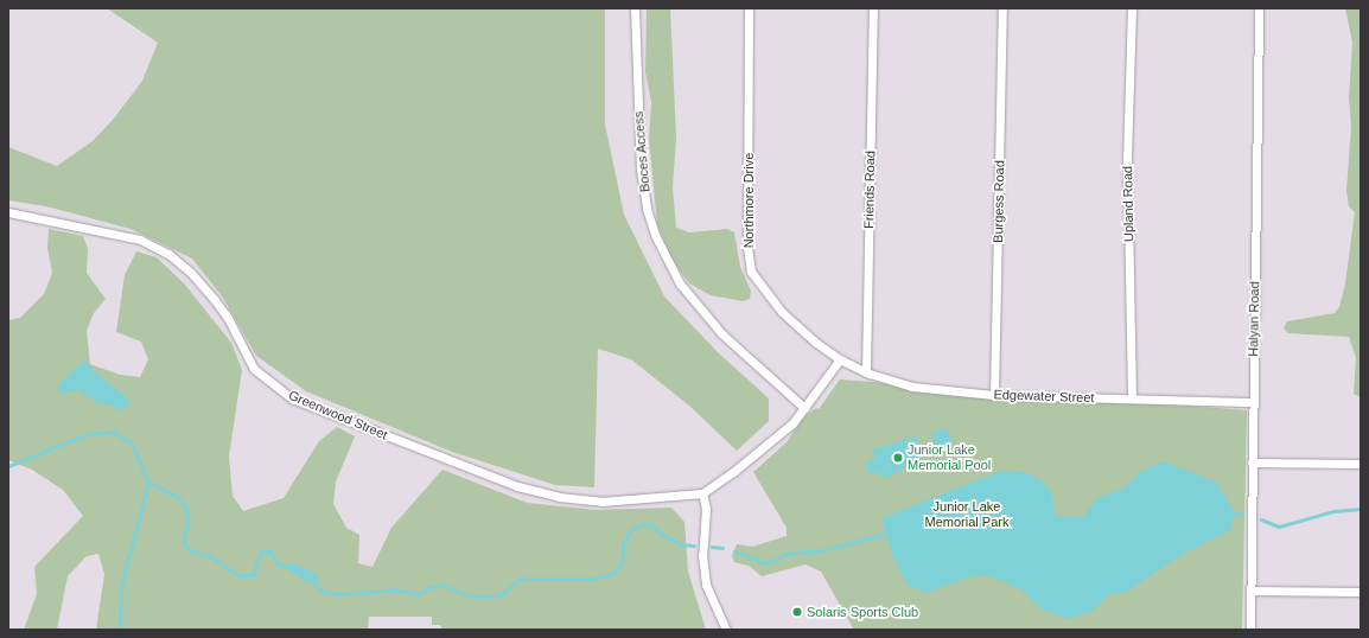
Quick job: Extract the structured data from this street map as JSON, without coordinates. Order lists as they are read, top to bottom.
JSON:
{
  "streets": {
    "street": [
      "Boces Access",
      "Friends Road",
      "Northmore Drive",
      "Burgess Road",
      "Upland Road",
      "Halyan Road",
      "Edgewater Street",
      "Greenwood Street"
    ]
  },
  "crossings": [
    ["Friends Road", "Edgewater Street"],
    ["Northmore Drive", "Edgewater Street"],
    ["Burgess Road", "Edgewater Street"],
    ["Upland Road", "Edgewater Street"],
    ["Halyan Road", "Edgewater Street"]
  ],
  "parks": ["Junior Lake Memorial Park"],
  "places": ["Junior Lake Memorial Pool", "Solaris Sports Club"]
}
